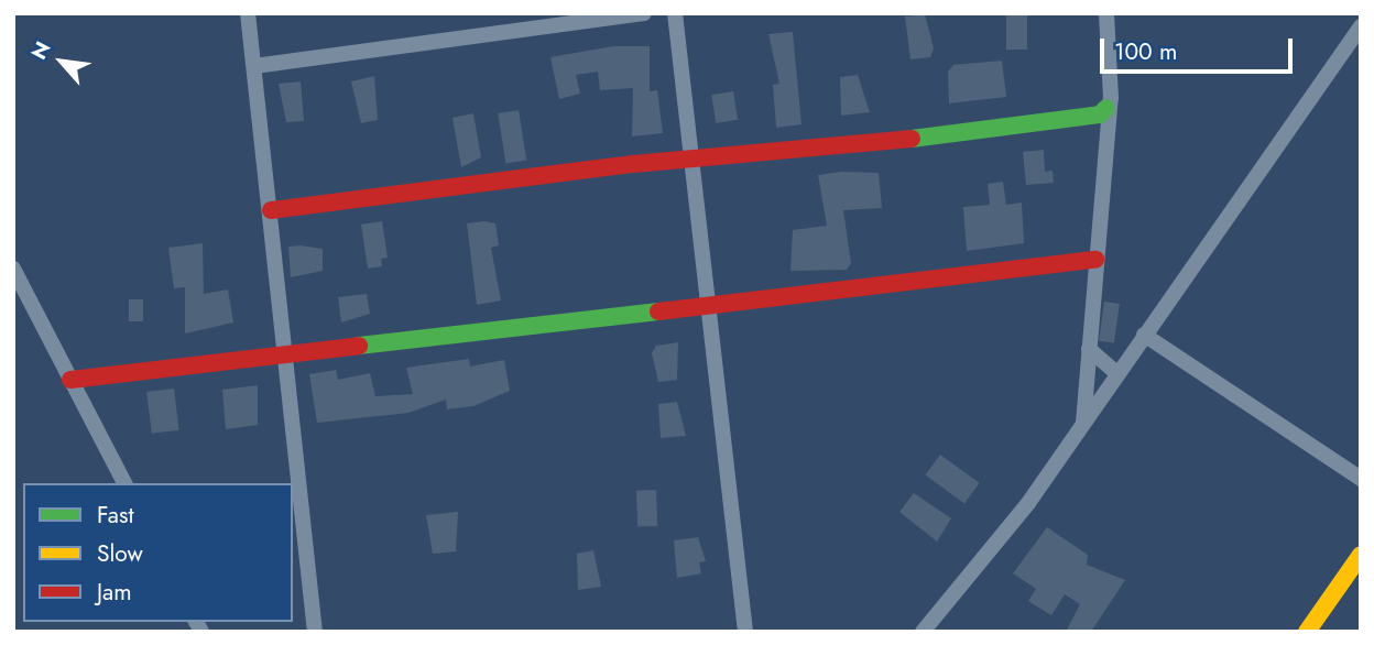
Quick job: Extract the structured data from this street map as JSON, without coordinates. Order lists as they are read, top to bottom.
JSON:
{
  "legend": ["Fast", "Slow", "Jam"],
  "scale_bar": "100 m",
  "north": "top left"
}
